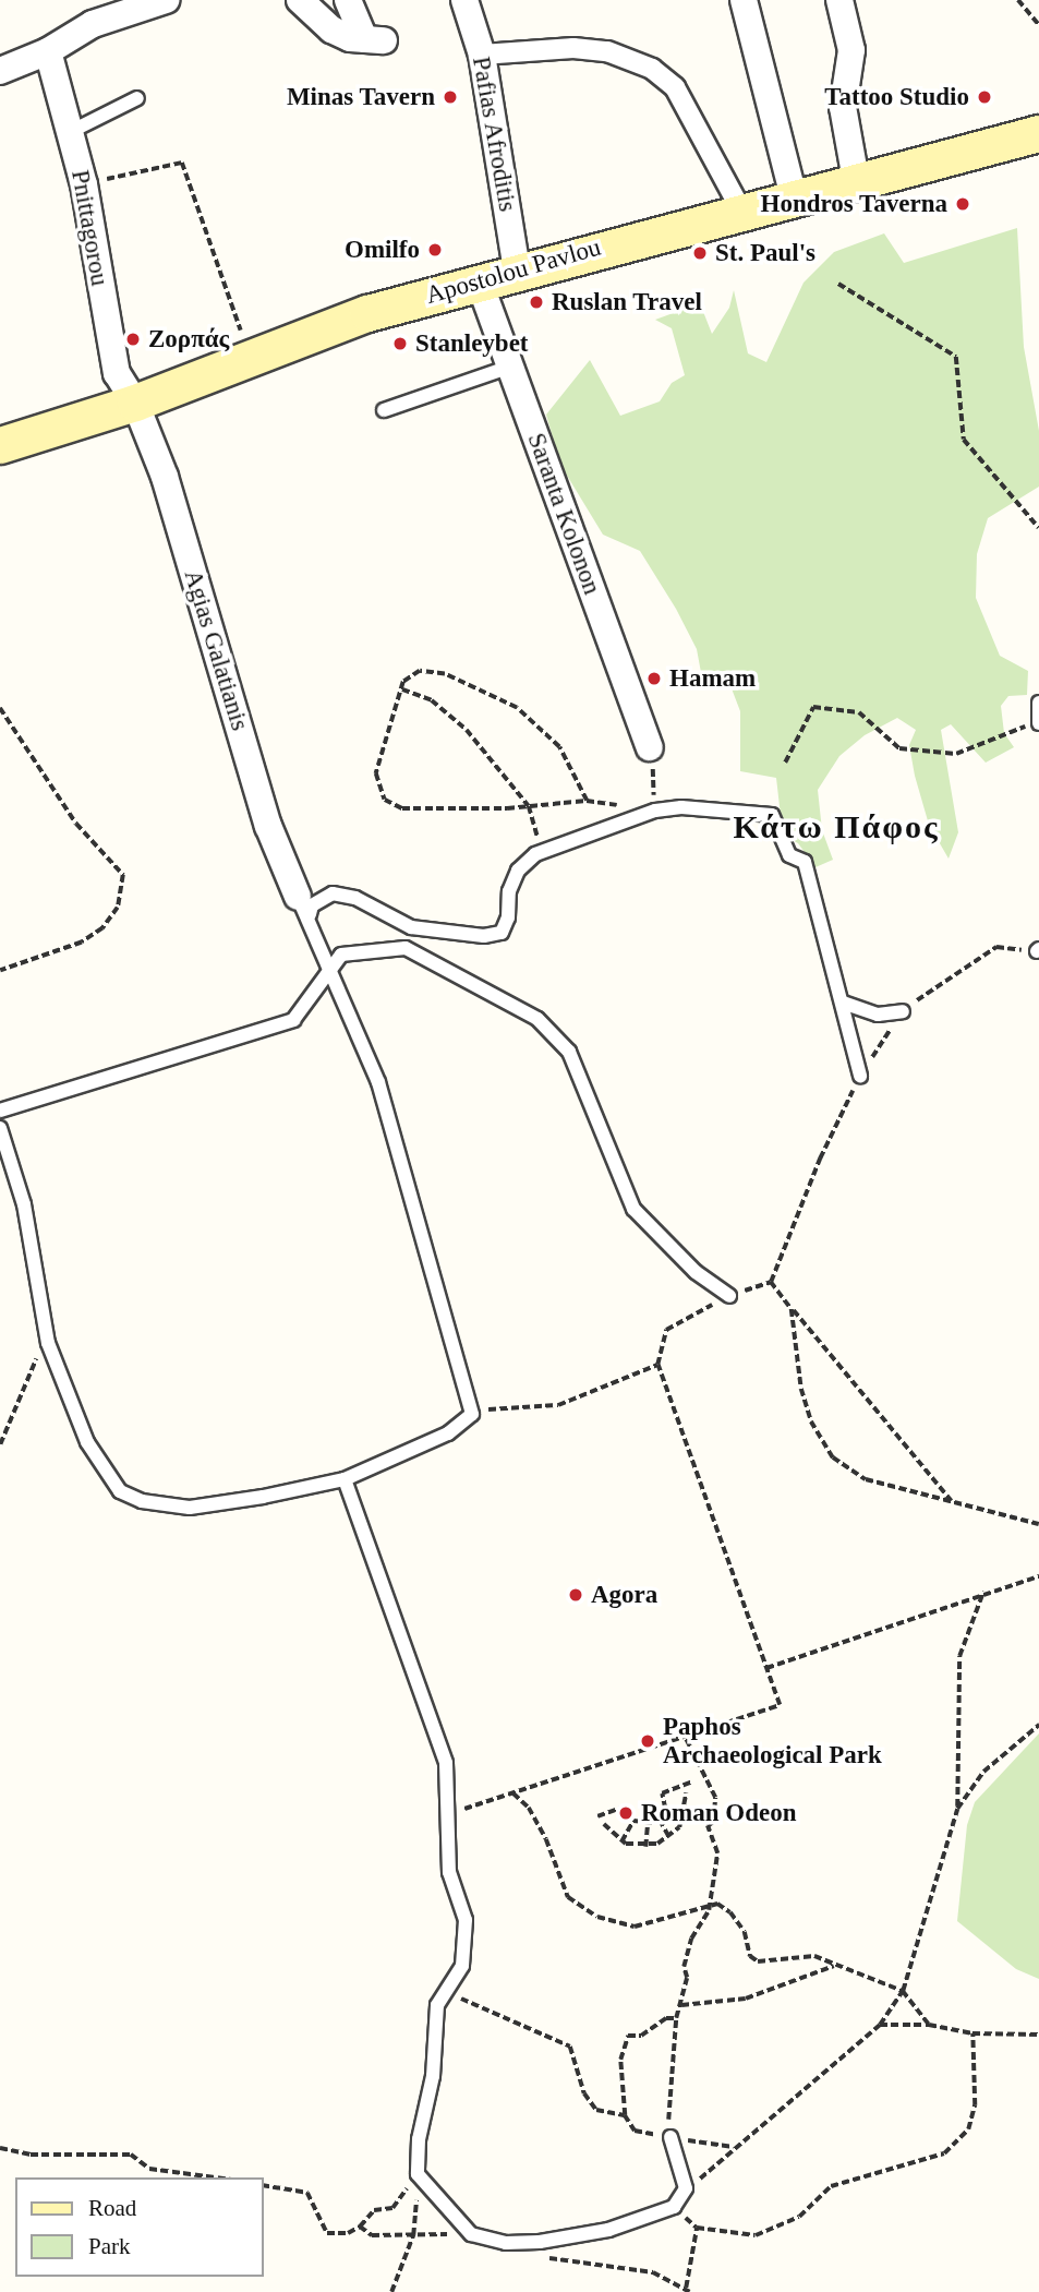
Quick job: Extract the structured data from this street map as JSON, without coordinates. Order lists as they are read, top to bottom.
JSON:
{
  "streets": {
    "main road": ["Apostolou Pavlou"],
    "street": [
      "Pafias Afroditis",
      "Pnittagorou",
      "Saranta Kolonon",
      "Agias Galatianis"
    ]
  },
  "crossings": [
    ["Pafias Afroditis", "Apostolou Pavlou"],
    ["Pnittagorou", "Apostolou Pavlou"],
    ["Pnittagorou", "Agias Galatianis"],
    ["Apostolou Pavlou", "Saranta Kolonon"],
    ["Apostolou Pavlou", "Agias Galatianis"]
  ],
  "districts": ["Κάτω Πάφος"],
  "places": [
    "Minas Tavern",
    "Tattoo Studio",
    "Hondros Taverna",
    "Omilfo",
    "St. Paul's",
    "Ruslan Travel",
    "Ζορπάς",
    "Stanleybet",
    "Hamam",
    "Agora",
    "Paphos Archaeological Park",
    "Roman Odeon"
  ],
  "legend": ["Road", "Park"]
}
